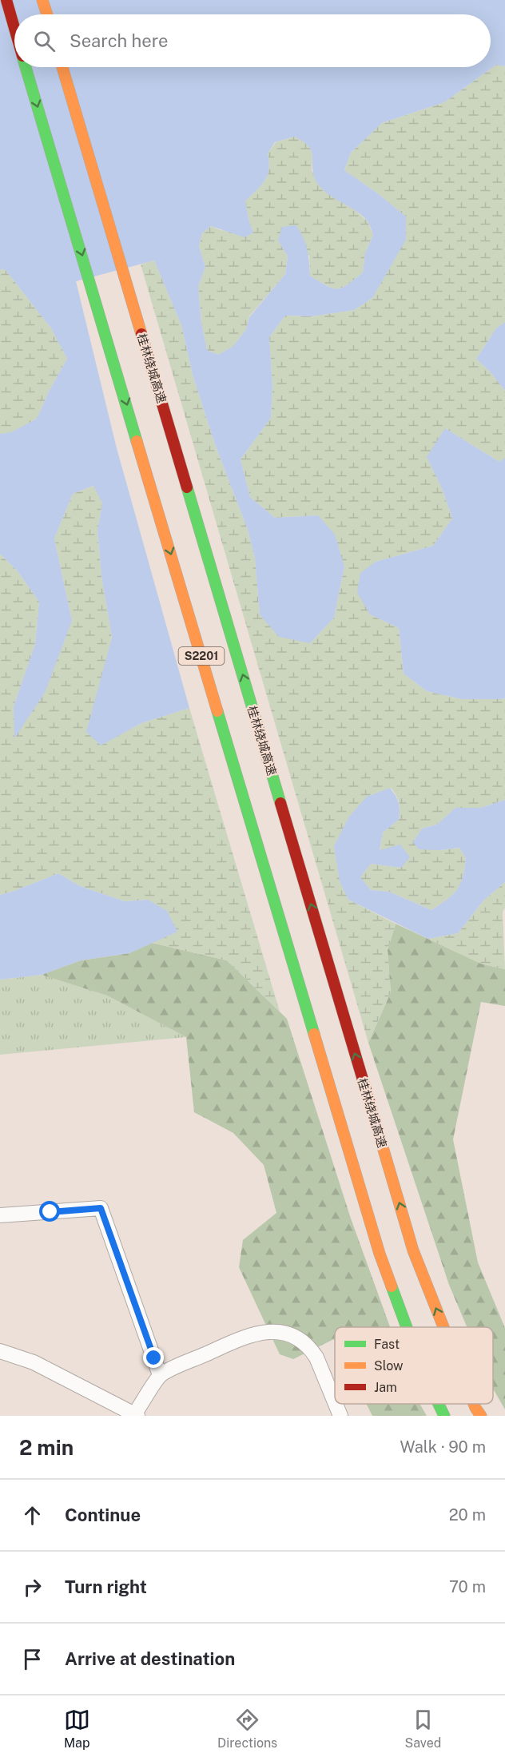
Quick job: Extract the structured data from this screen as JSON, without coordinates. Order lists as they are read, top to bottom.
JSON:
{
  "streets": {
    "highway": ["桂林绕城高速", "S2201"]
  },
  "legend": ["Fast", "Slow", "Jam"],
  "page": {
    "search": "Search here",
    "heading": ["2 min", "Walk · 90 m"],
    "list": [
      ["Continue", "20 m"],
      ["Turn right", "70 m"],
      "Arrive at destination"
    ],
    "nav": ["Map", "Directions", "Saved"]
  }
}
